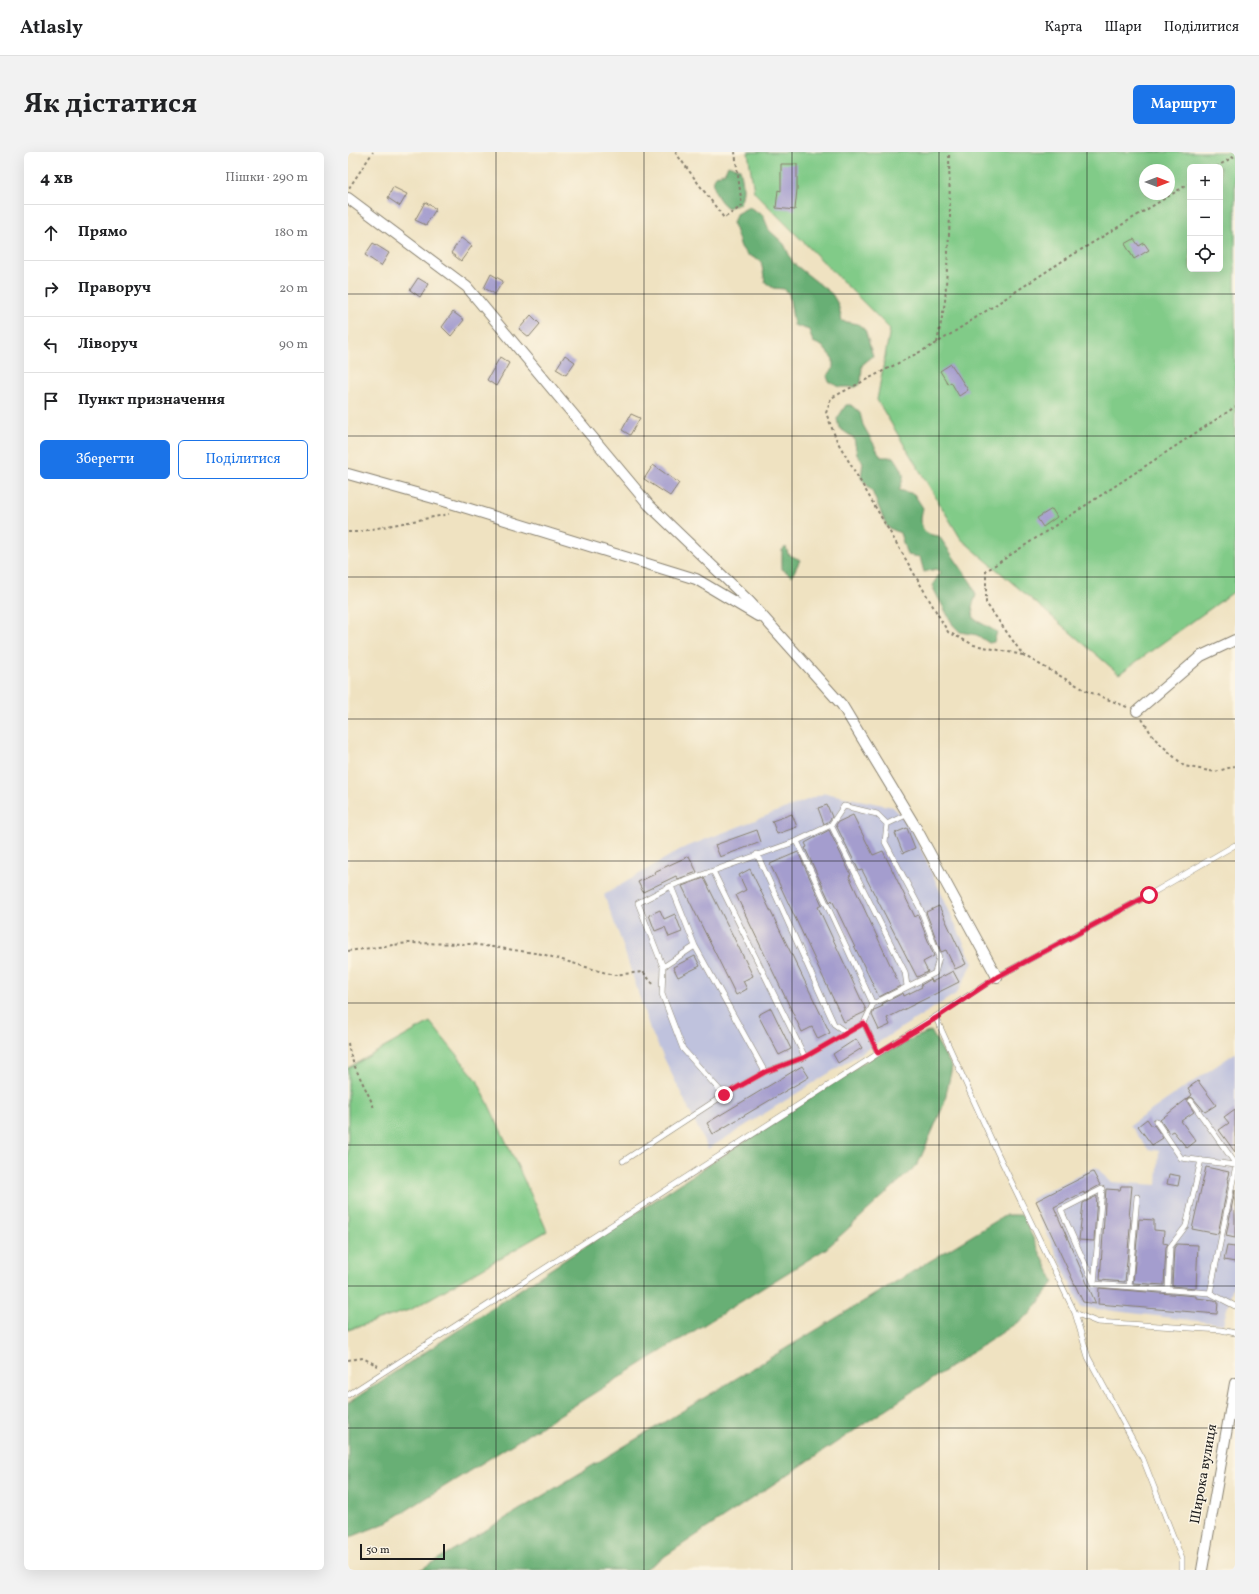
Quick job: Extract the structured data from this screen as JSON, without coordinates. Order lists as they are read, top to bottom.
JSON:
{
  "streets": {
    "street": ["Широка вулиця"]
  },
  "scale_bar": "50 m",
  "north": "right",
  "page": {
    "header": "Atlasly",
    "nav": ["Карта", "Шари", "Поділитися"],
    "title": "Як дістатися",
    "buttons": [
      "Маршрут",
      ["Зберегти", "Поділитися"]
    ],
    "heading": ["4 хв", "Пішки · 290 m"],
    "map_buttons": ["+", "−"],
    "list": [
      ["Прямо", "180 m"],
      ["Праворуч", "20 m"],
      ["Ліворуч", "90 m"],
      "Пункт призначення"
    ],
    "scale": "50 m"
  }
}
